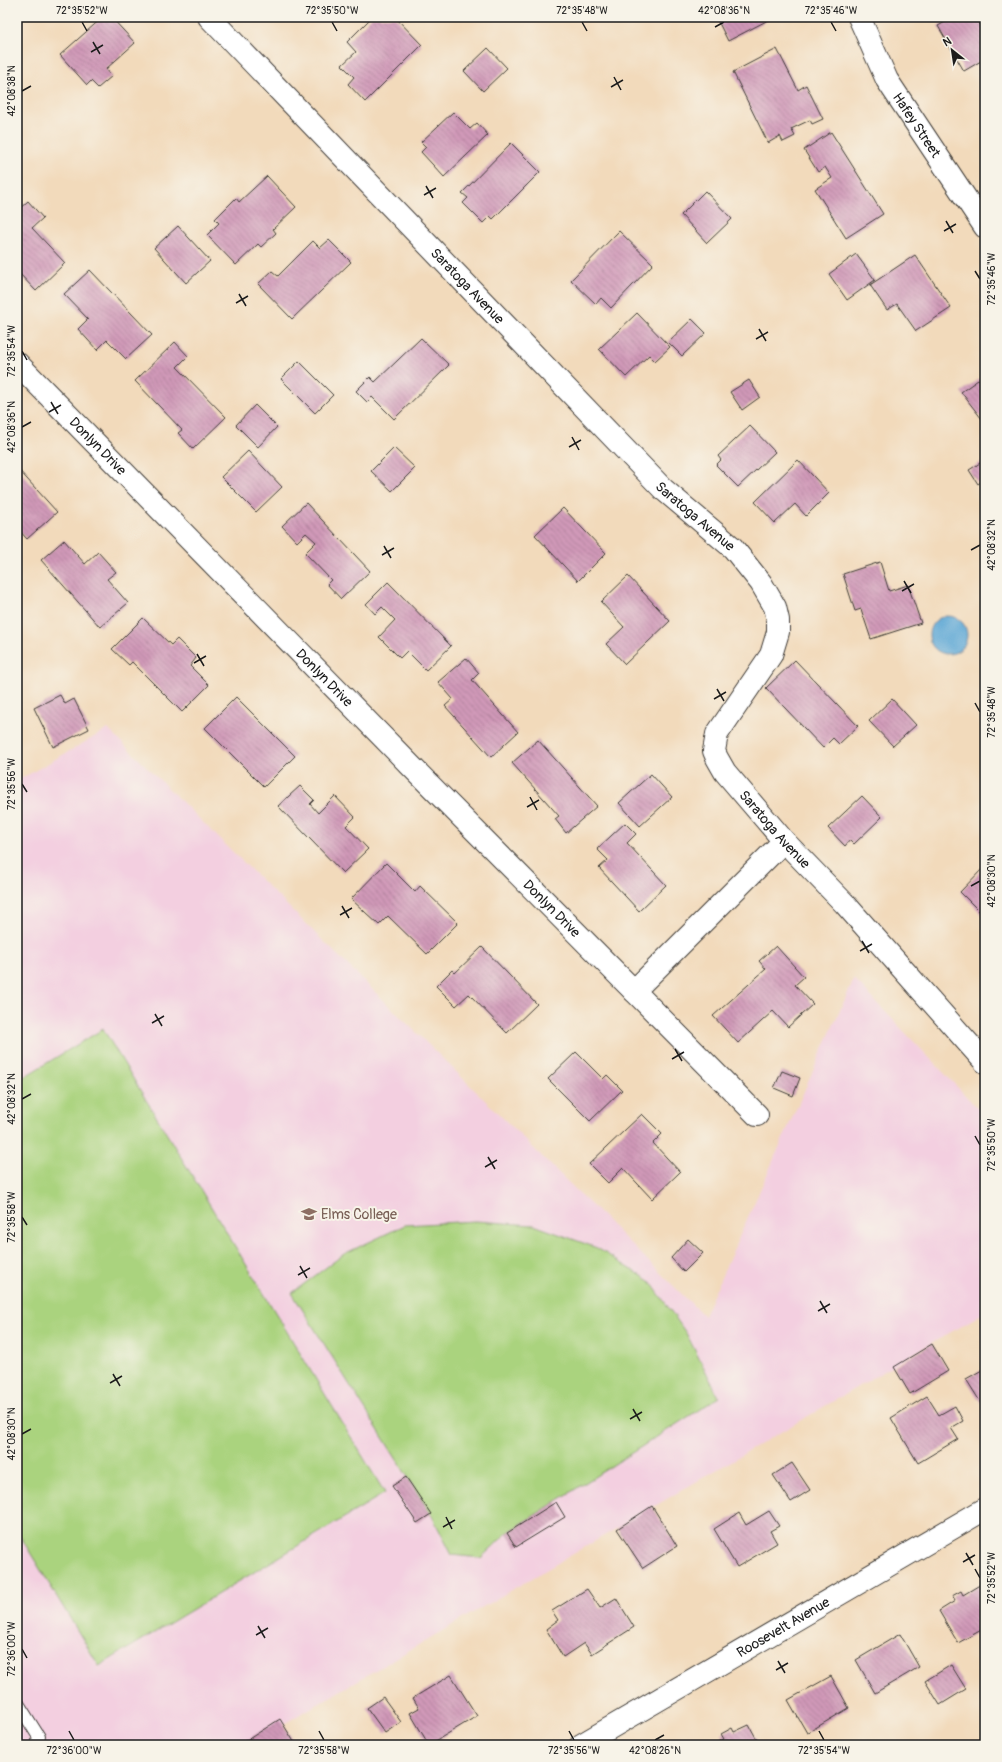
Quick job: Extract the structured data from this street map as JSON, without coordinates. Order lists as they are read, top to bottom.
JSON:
{
  "streets": {
    "street": [
      "Hafey Street",
      "Saratoga Avenue",
      "Donlyn Drive",
      "Roosevelt Avenue"
    ]
  },
  "places": {
    "school or university": ["Elms College"]
  },
  "north": "top left",
  "coordinates": [
    "72°35'52\"W",
    "72°35'50\"W",
    "72°35'48\"W",
    "42°08'36\"N",
    "72°35'46\"W",
    "42°08'38\"N",
    "72°35'54\"W",
    "42°08'32\"N",
    "72°35'56\"W",
    "42°08'30\"N",
    "72°35'58\"W",
    "72°36'00\"W",
    "42°08'26\"N"
  ]
}
